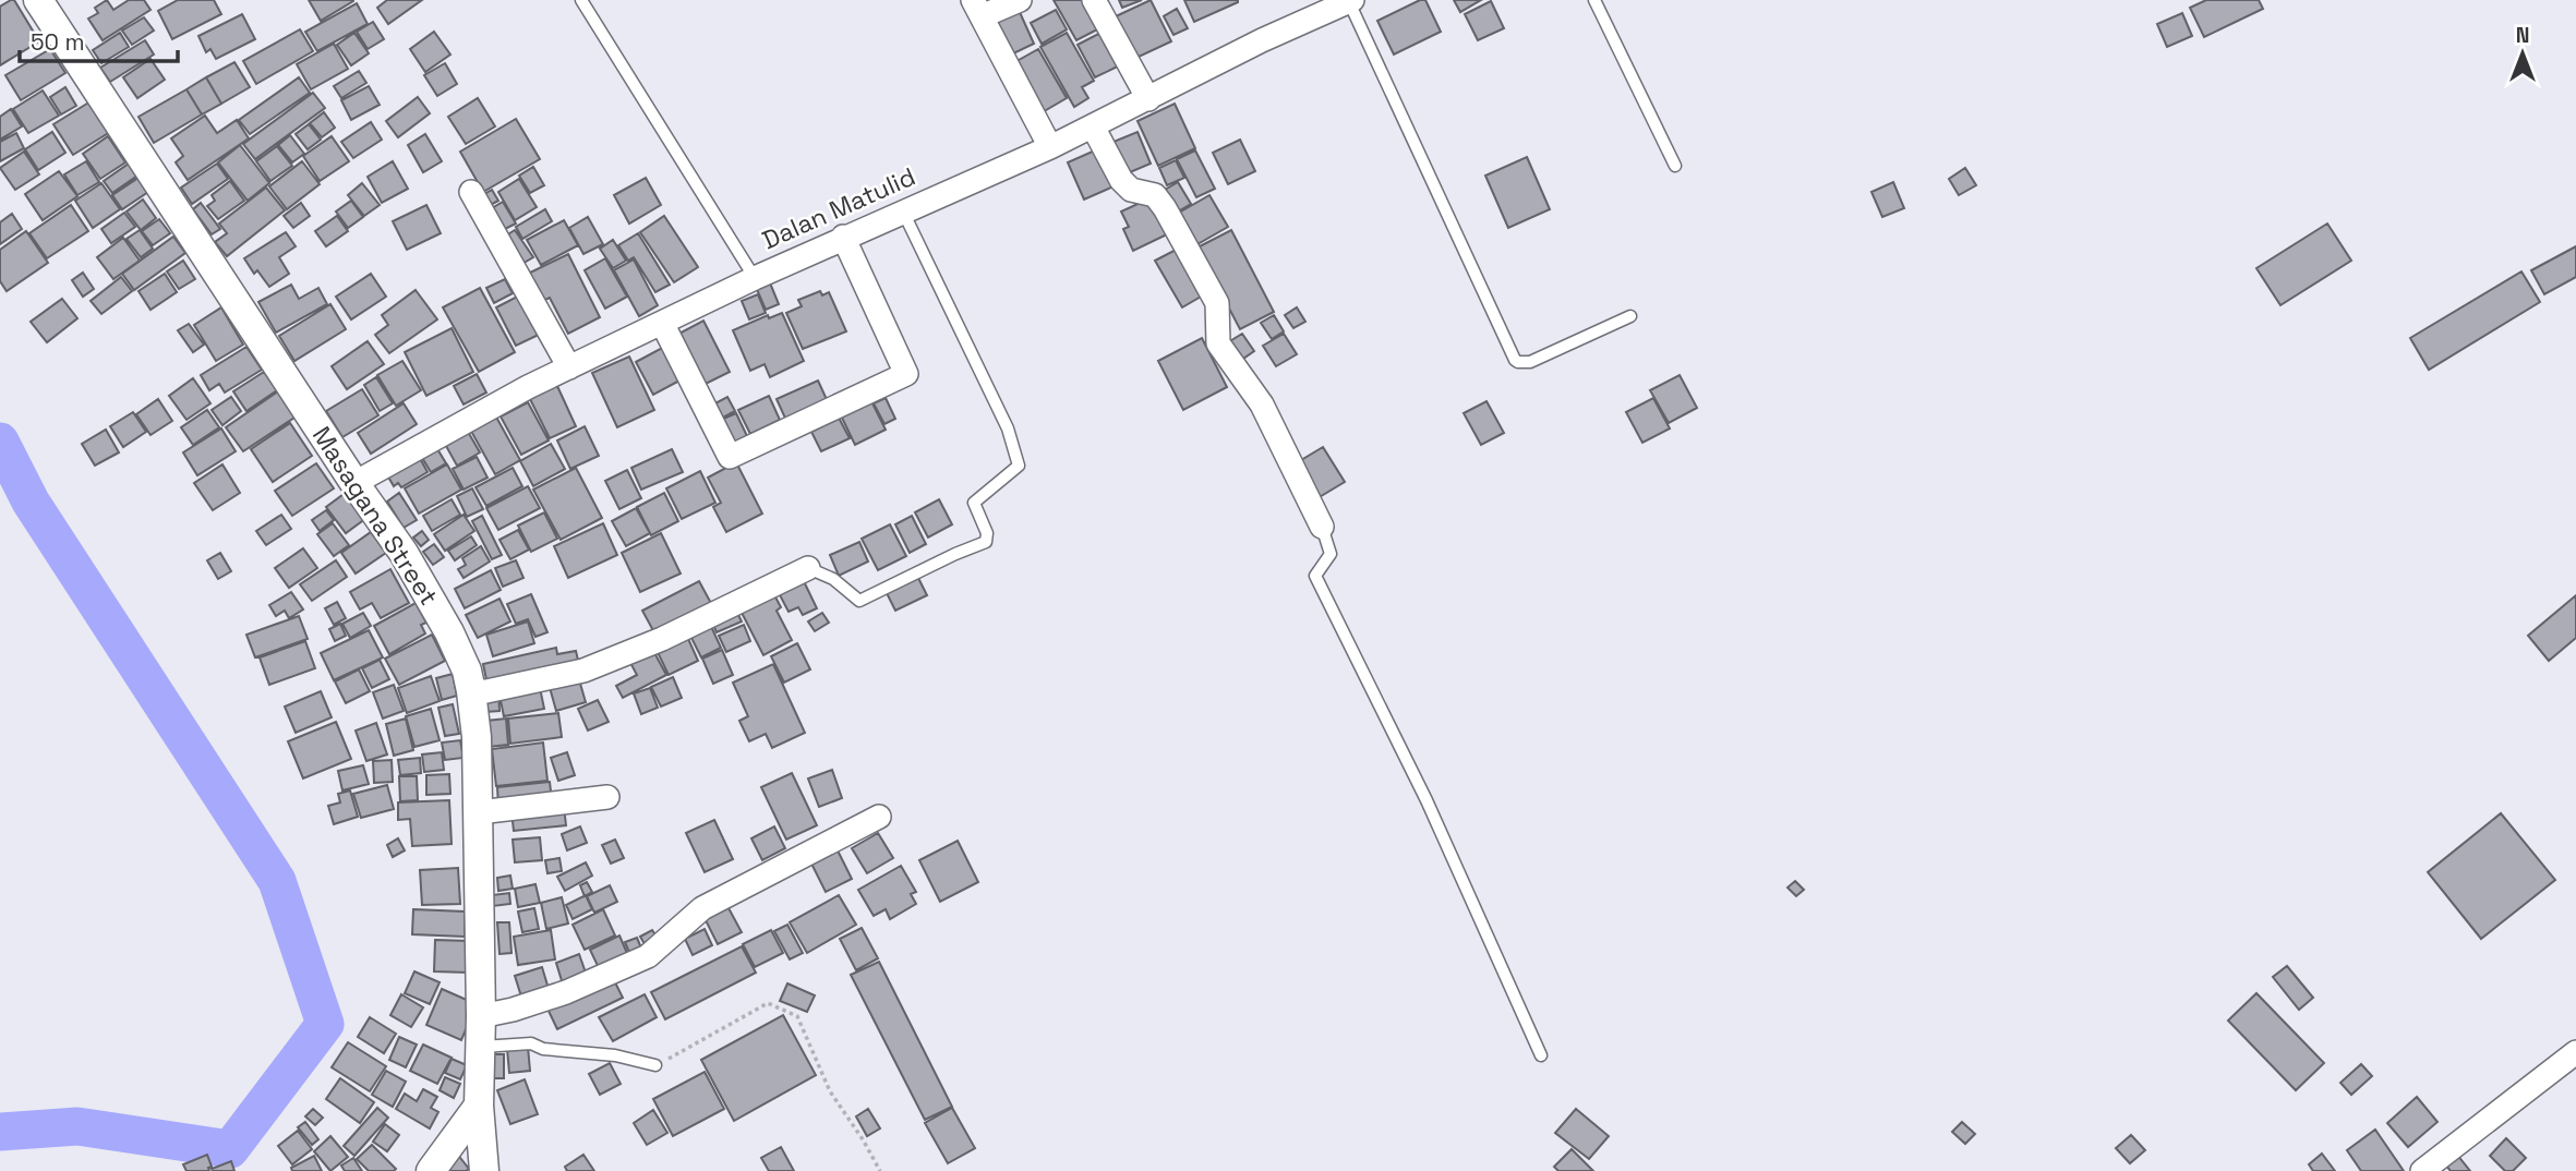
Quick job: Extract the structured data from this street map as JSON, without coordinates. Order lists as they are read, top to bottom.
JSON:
{
  "streets": {
    "street": ["Dalan Matulid", "Masagana Street"]
  },
  "crossings": [
    ["Dalan Matulid", "Masagana Street"]
  ],
  "scale_bar": "50 m",
  "north": "top"
}
